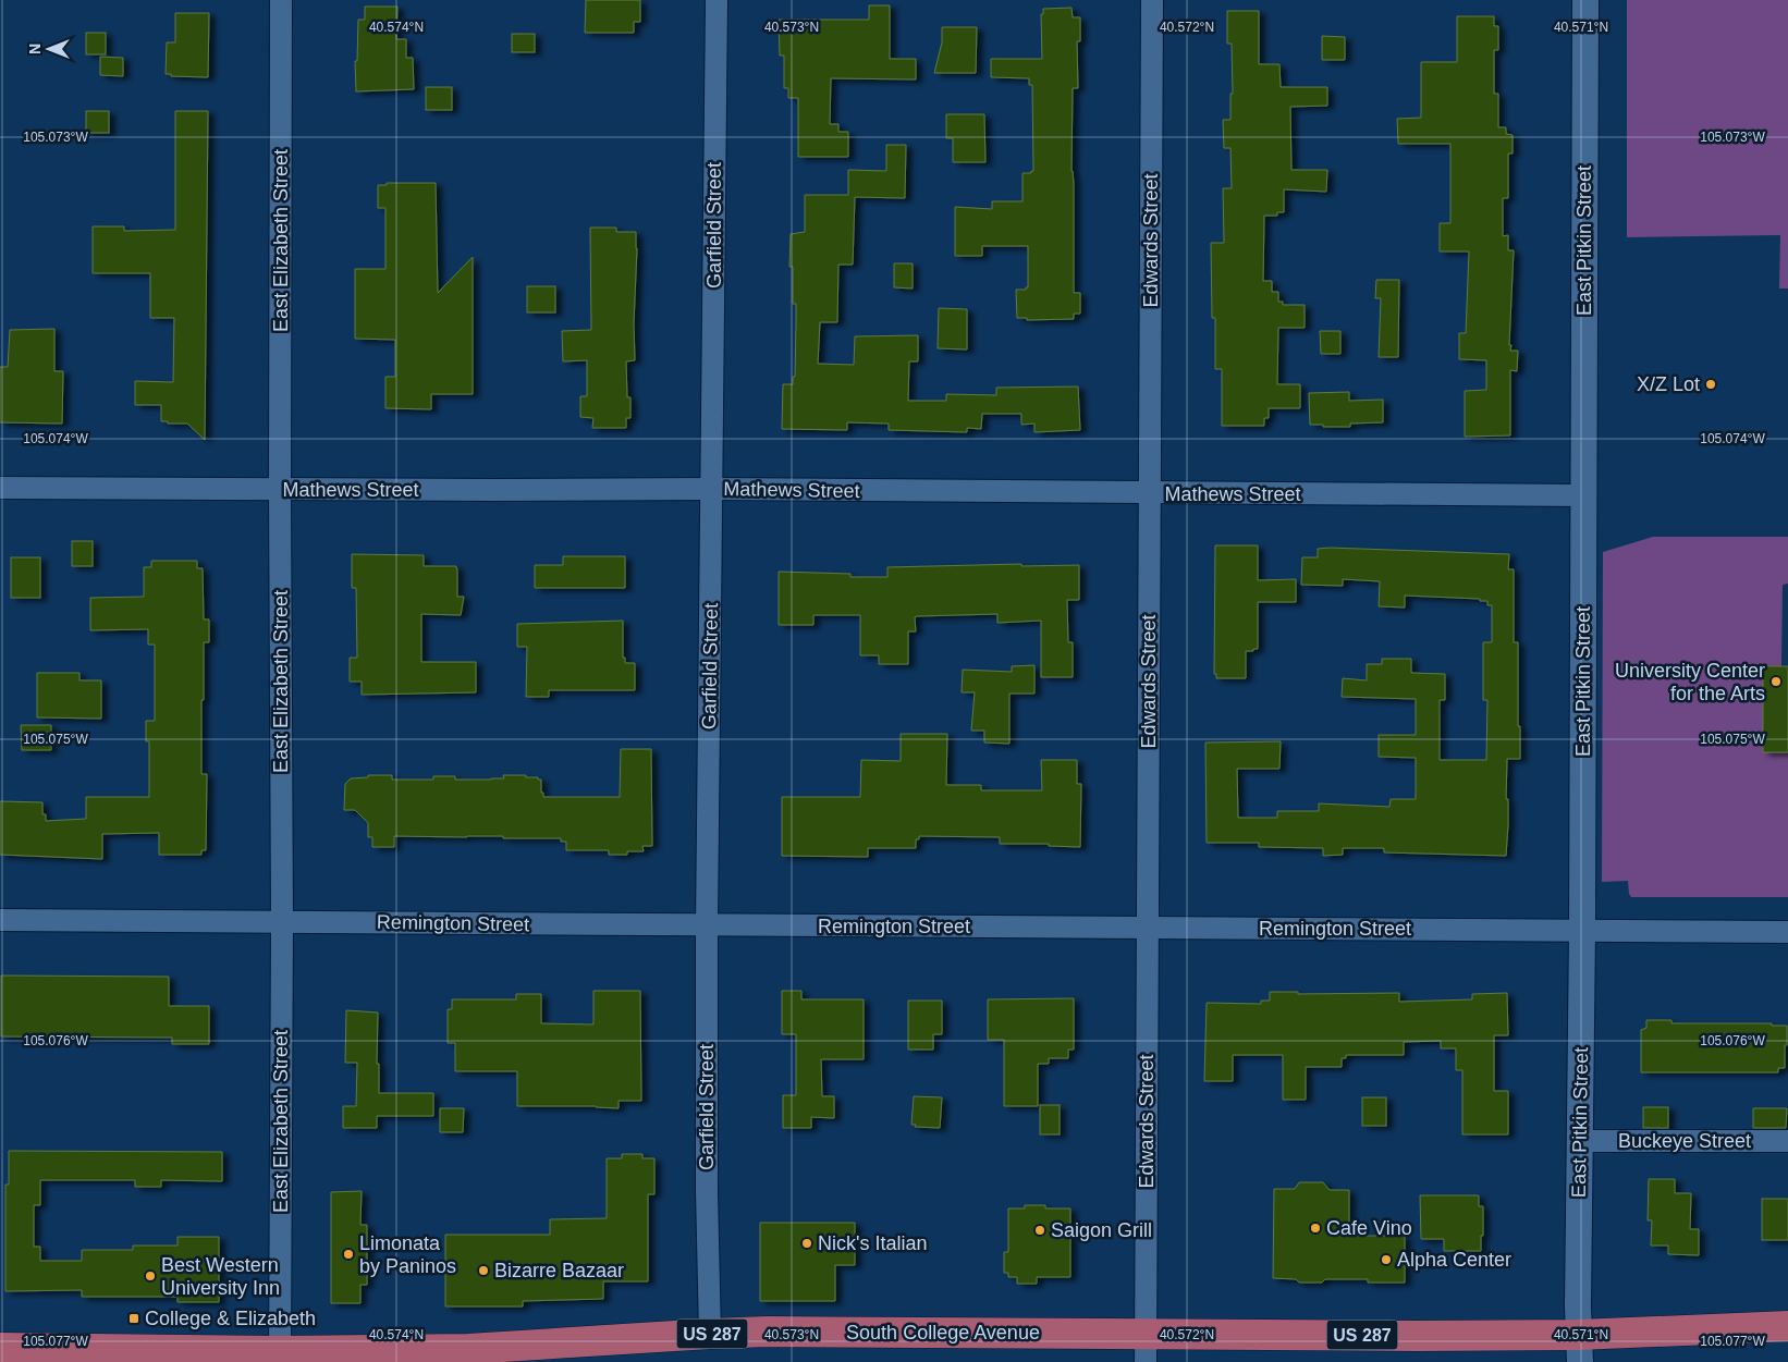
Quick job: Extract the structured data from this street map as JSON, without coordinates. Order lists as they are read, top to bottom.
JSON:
{
  "streets": {
    "highway": ["South College Avenue", "US 287"],
    "street": [
      "Garfield Street",
      "East Elizabeth Street",
      "Edwards Street",
      "East Pitkin Street",
      "Mathews Street",
      "Remington Street",
      "Buckeye Street"
    ]
  },
  "crossings": [
    ["Garfield Street", "Mathews Street"],
    ["Garfield Street", "Remington Street"],
    ["Garfield Street", "South College Avenue"],
    ["East Elizabeth Street", "Mathews Street"],
    ["East Elizabeth Street", "Remington Street"],
    ["East Elizabeth Street", "South College Avenue"],
    ["Edwards Street", "Mathews Street"],
    ["Edwards Street", "Remington Street"],
    ["Edwards Street", "South College Avenue"],
    ["East Pitkin Street", "Mathews Street"],
    ["East Pitkin Street", "Remington Street"],
    ["East Pitkin Street", "Buckeye Street"],
    ["East Pitkin Street", "South College Avenue"]
  ],
  "places": {
    "other": [
      "X/Z Lot",
      "University Center for the Arts",
      "Cafe Vino",
      "Saigon Grill",
      "Nick's Italian",
      "Limonata by Paninos",
      "Alpha Center",
      "Bizarre Bazaar",
      "Best Western University Inn"
    ],
    "transit": ["College & Elizabeth"]
  },
  "north": "left",
  "coordinates": [
    "40.574°N",
    "40.573°N",
    "40.572°N",
    "40.571°N",
    "105.073°W",
    "105.074°W",
    "105.075°W",
    "105.076°W",
    "105.077°W"
  ]
}
